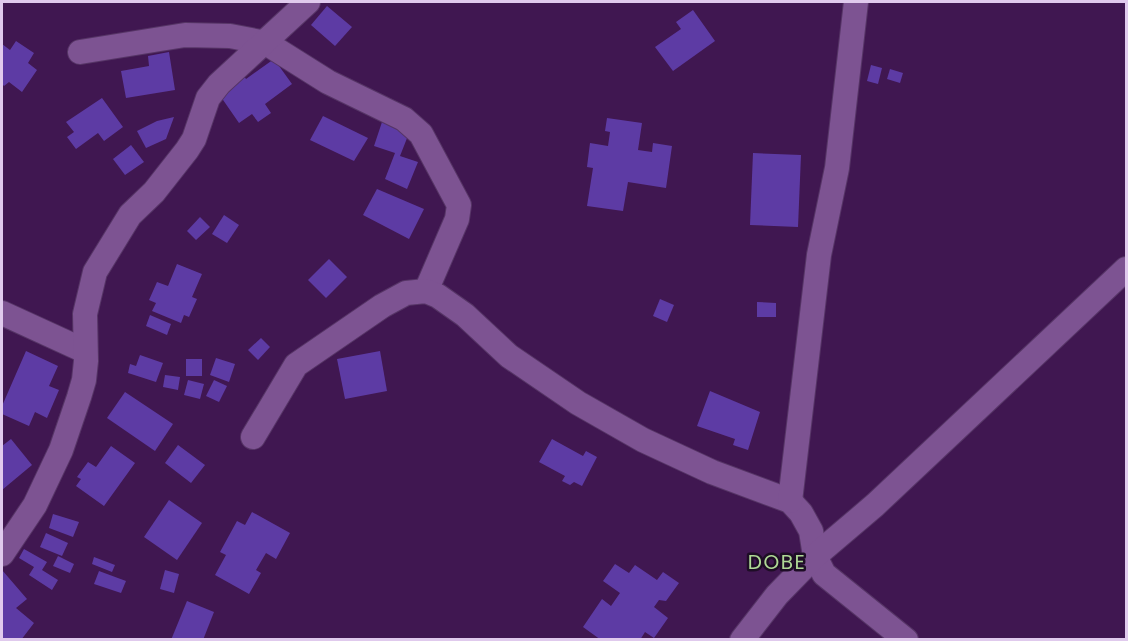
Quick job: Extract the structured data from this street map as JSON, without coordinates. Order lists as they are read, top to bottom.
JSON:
{
  "districts": ["DOBE"]
}
